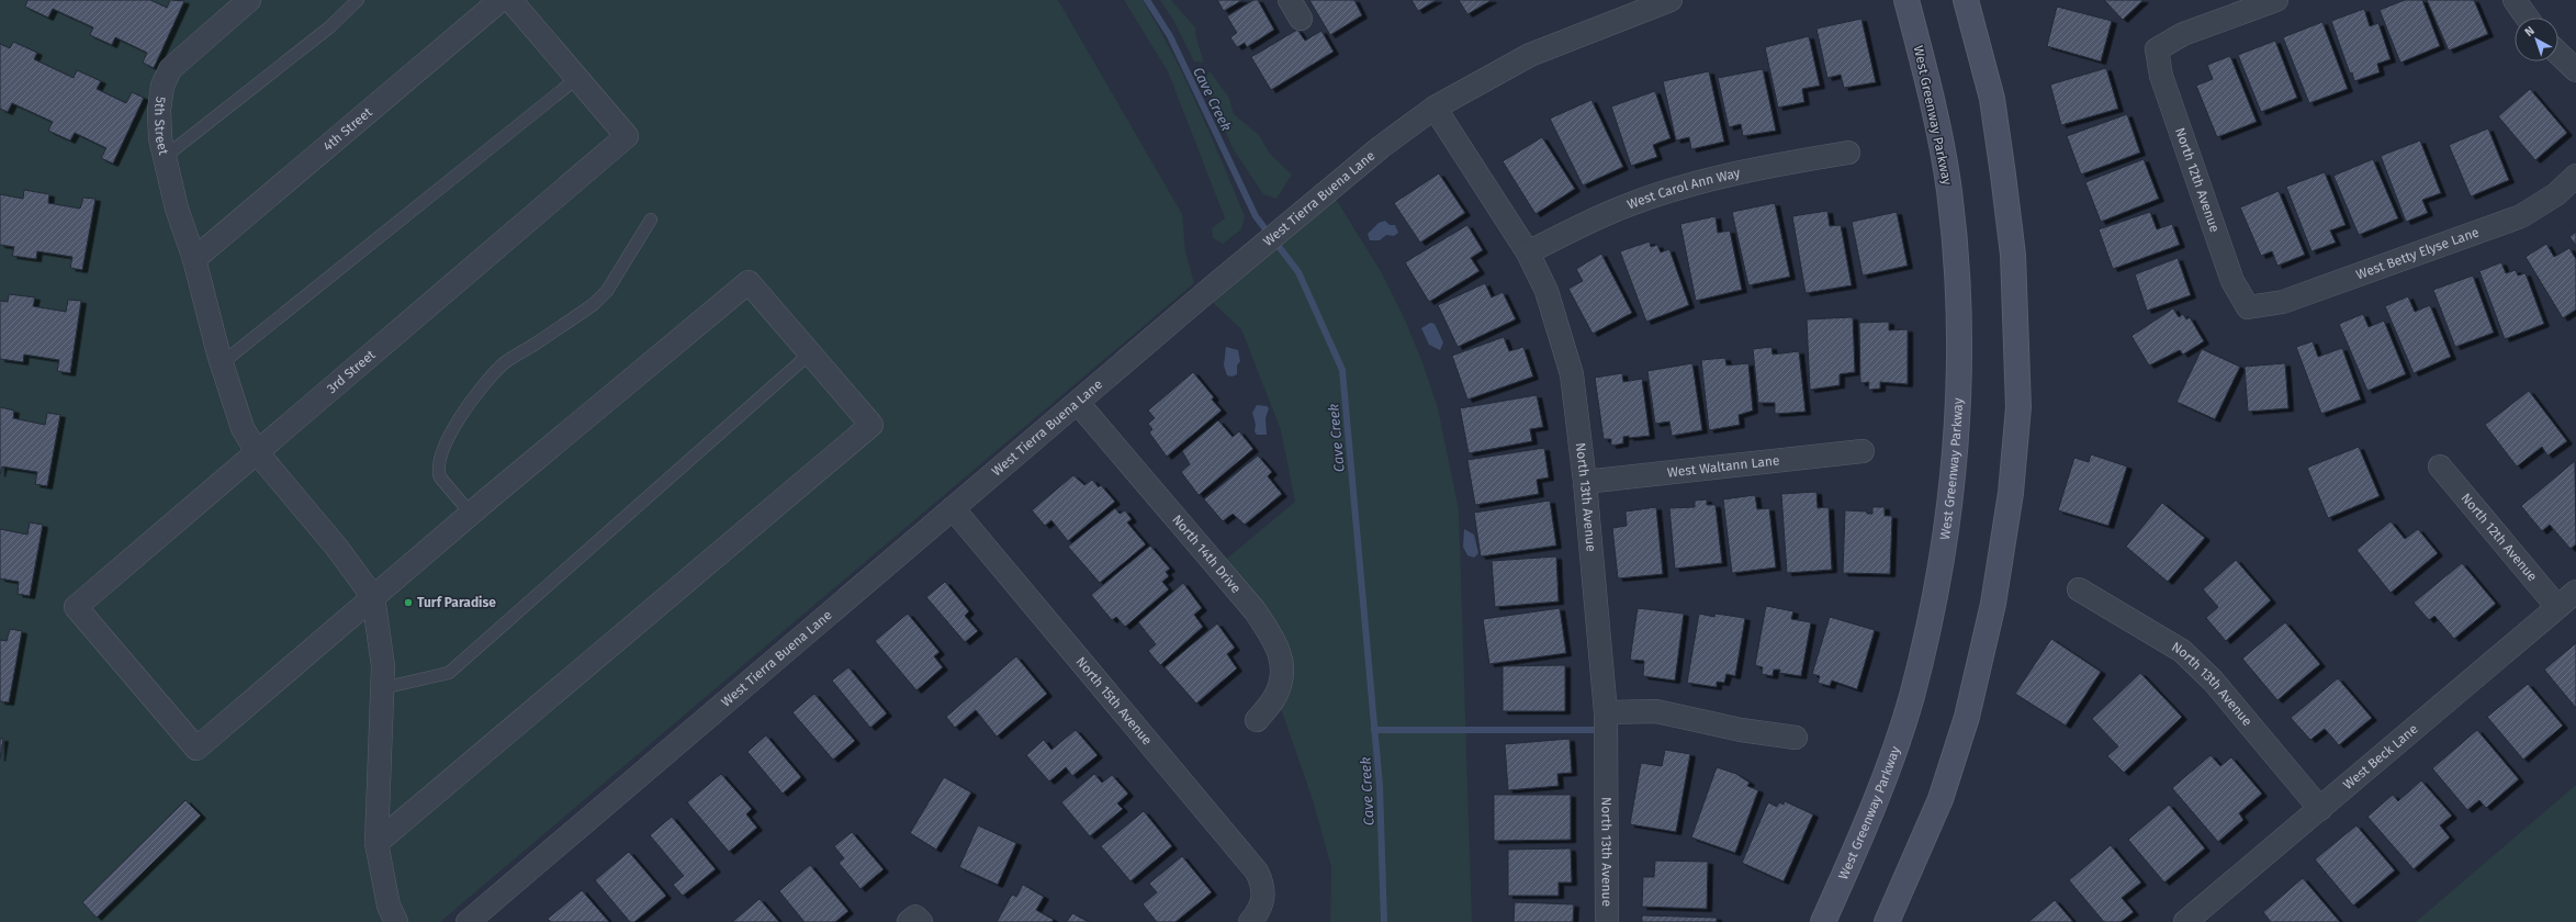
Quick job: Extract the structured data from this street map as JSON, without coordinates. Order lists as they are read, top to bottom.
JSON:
{
  "streets": {
    "main road": ["West Greenway Parkway"],
    "street": [
      "5th Street",
      "4th Street",
      "North 12th Avenue",
      "West Carol Ann Way",
      "West Tierra Buena Lane",
      "West Betty Elyse Lane",
      "3rd Street",
      "West Waltann Lane",
      "North 13th Avenue",
      "North 14th Drive",
      "North 15th Avenue",
      "West Beck Lane"
    ]
  },
  "crossings": [
    ["5th Street", "4th Street"],
    ["5th Street", "3rd Street"],
    ["North 12th Avenue", "West Betty Elyse Lane"],
    ["North 12th Avenue", "West Beck Lane"],
    ["West Carol Ann Way", "North 13th Avenue"],
    ["West Tierra Buena Lane", "North 13th Avenue"],
    ["West Tierra Buena Lane", "North 14th Drive"],
    ["West Tierra Buena Lane", "North 15th Avenue"],
    ["West Waltann Lane", "North 13th Avenue"],
    ["North 13th Avenue", "West Beck Lane"]
  ],
  "water": ["Cave Creek"],
  "places": ["Turf Paradise"],
  "north": "top left"
}
